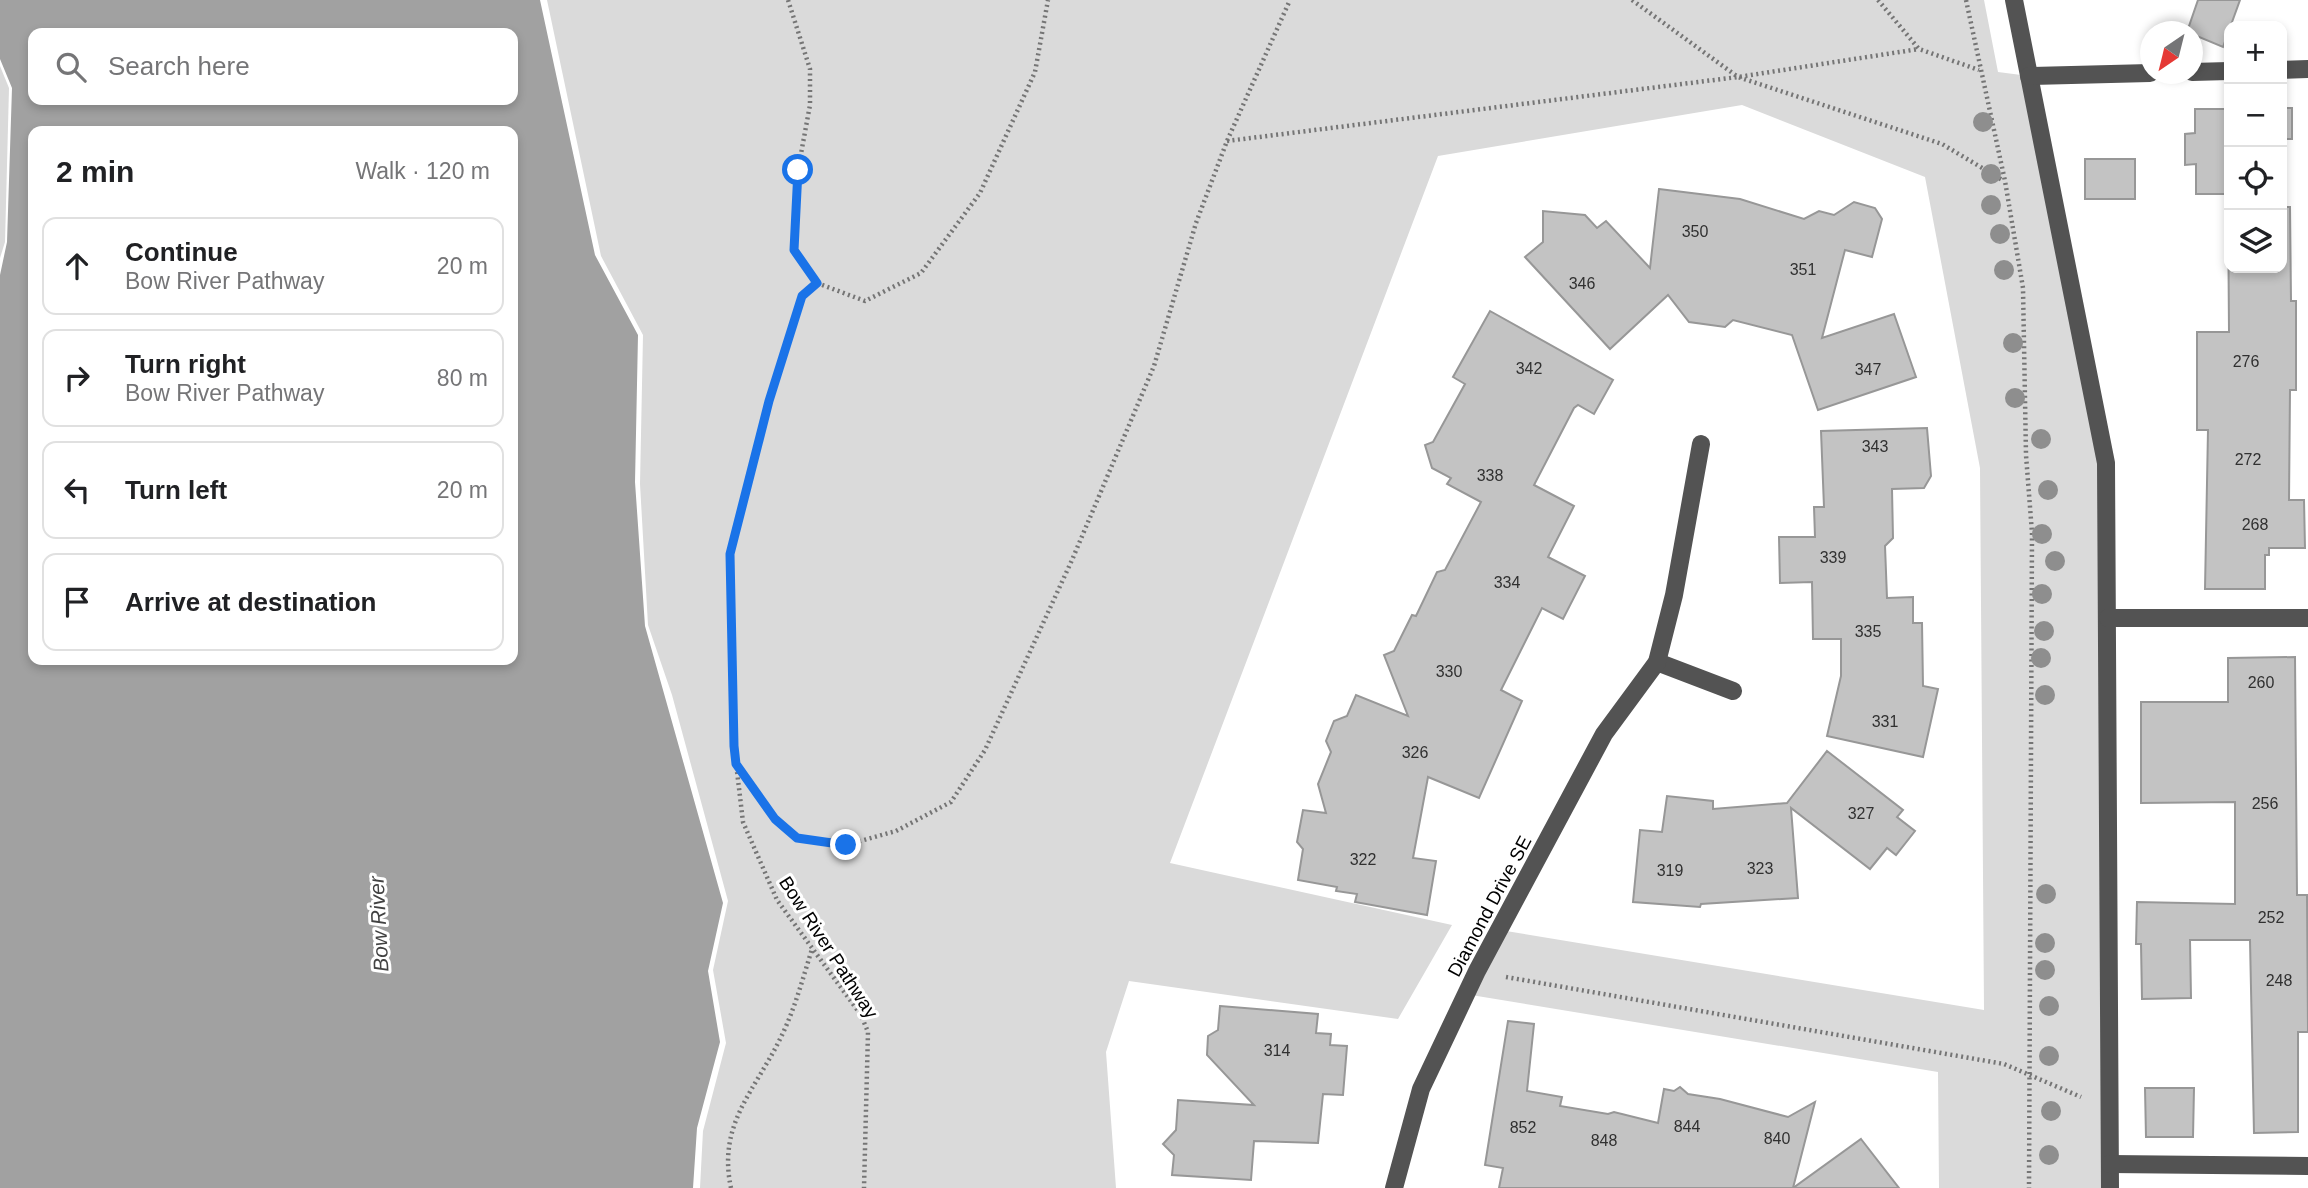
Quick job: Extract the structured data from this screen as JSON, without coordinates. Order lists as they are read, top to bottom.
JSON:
{
  "streets": {
    "street": ["Diamond Drive SE"],
    "path": ["Bow River Pathway"]
  },
  "water": ["Bow River"],
  "house_numbers": [
    "350",
    "351",
    "346",
    "276",
    "342",
    "347",
    "343",
    "272",
    "338",
    "268",
    "339",
    "334",
    "335",
    "330",
    "260",
    "331",
    "326",
    "256",
    "327",
    "322",
    "323",
    "319",
    "252",
    "248",
    "314",
    "844",
    "852",
    "840",
    "848"
  ],
  "north": "bottom left",
  "page": {
    "map_buttons": ["+", "−"],
    "search": "Search here",
    "heading": ["2 min", "Walk · 120 m"],
    "list": [
      ["Continue", "Bow River Pathway", "20 m"],
      ["Turn right", "Bow River Pathway", "80 m"],
      ["Turn left", "20 m"],
      "Arrive at destination"
    ]
  }
}
